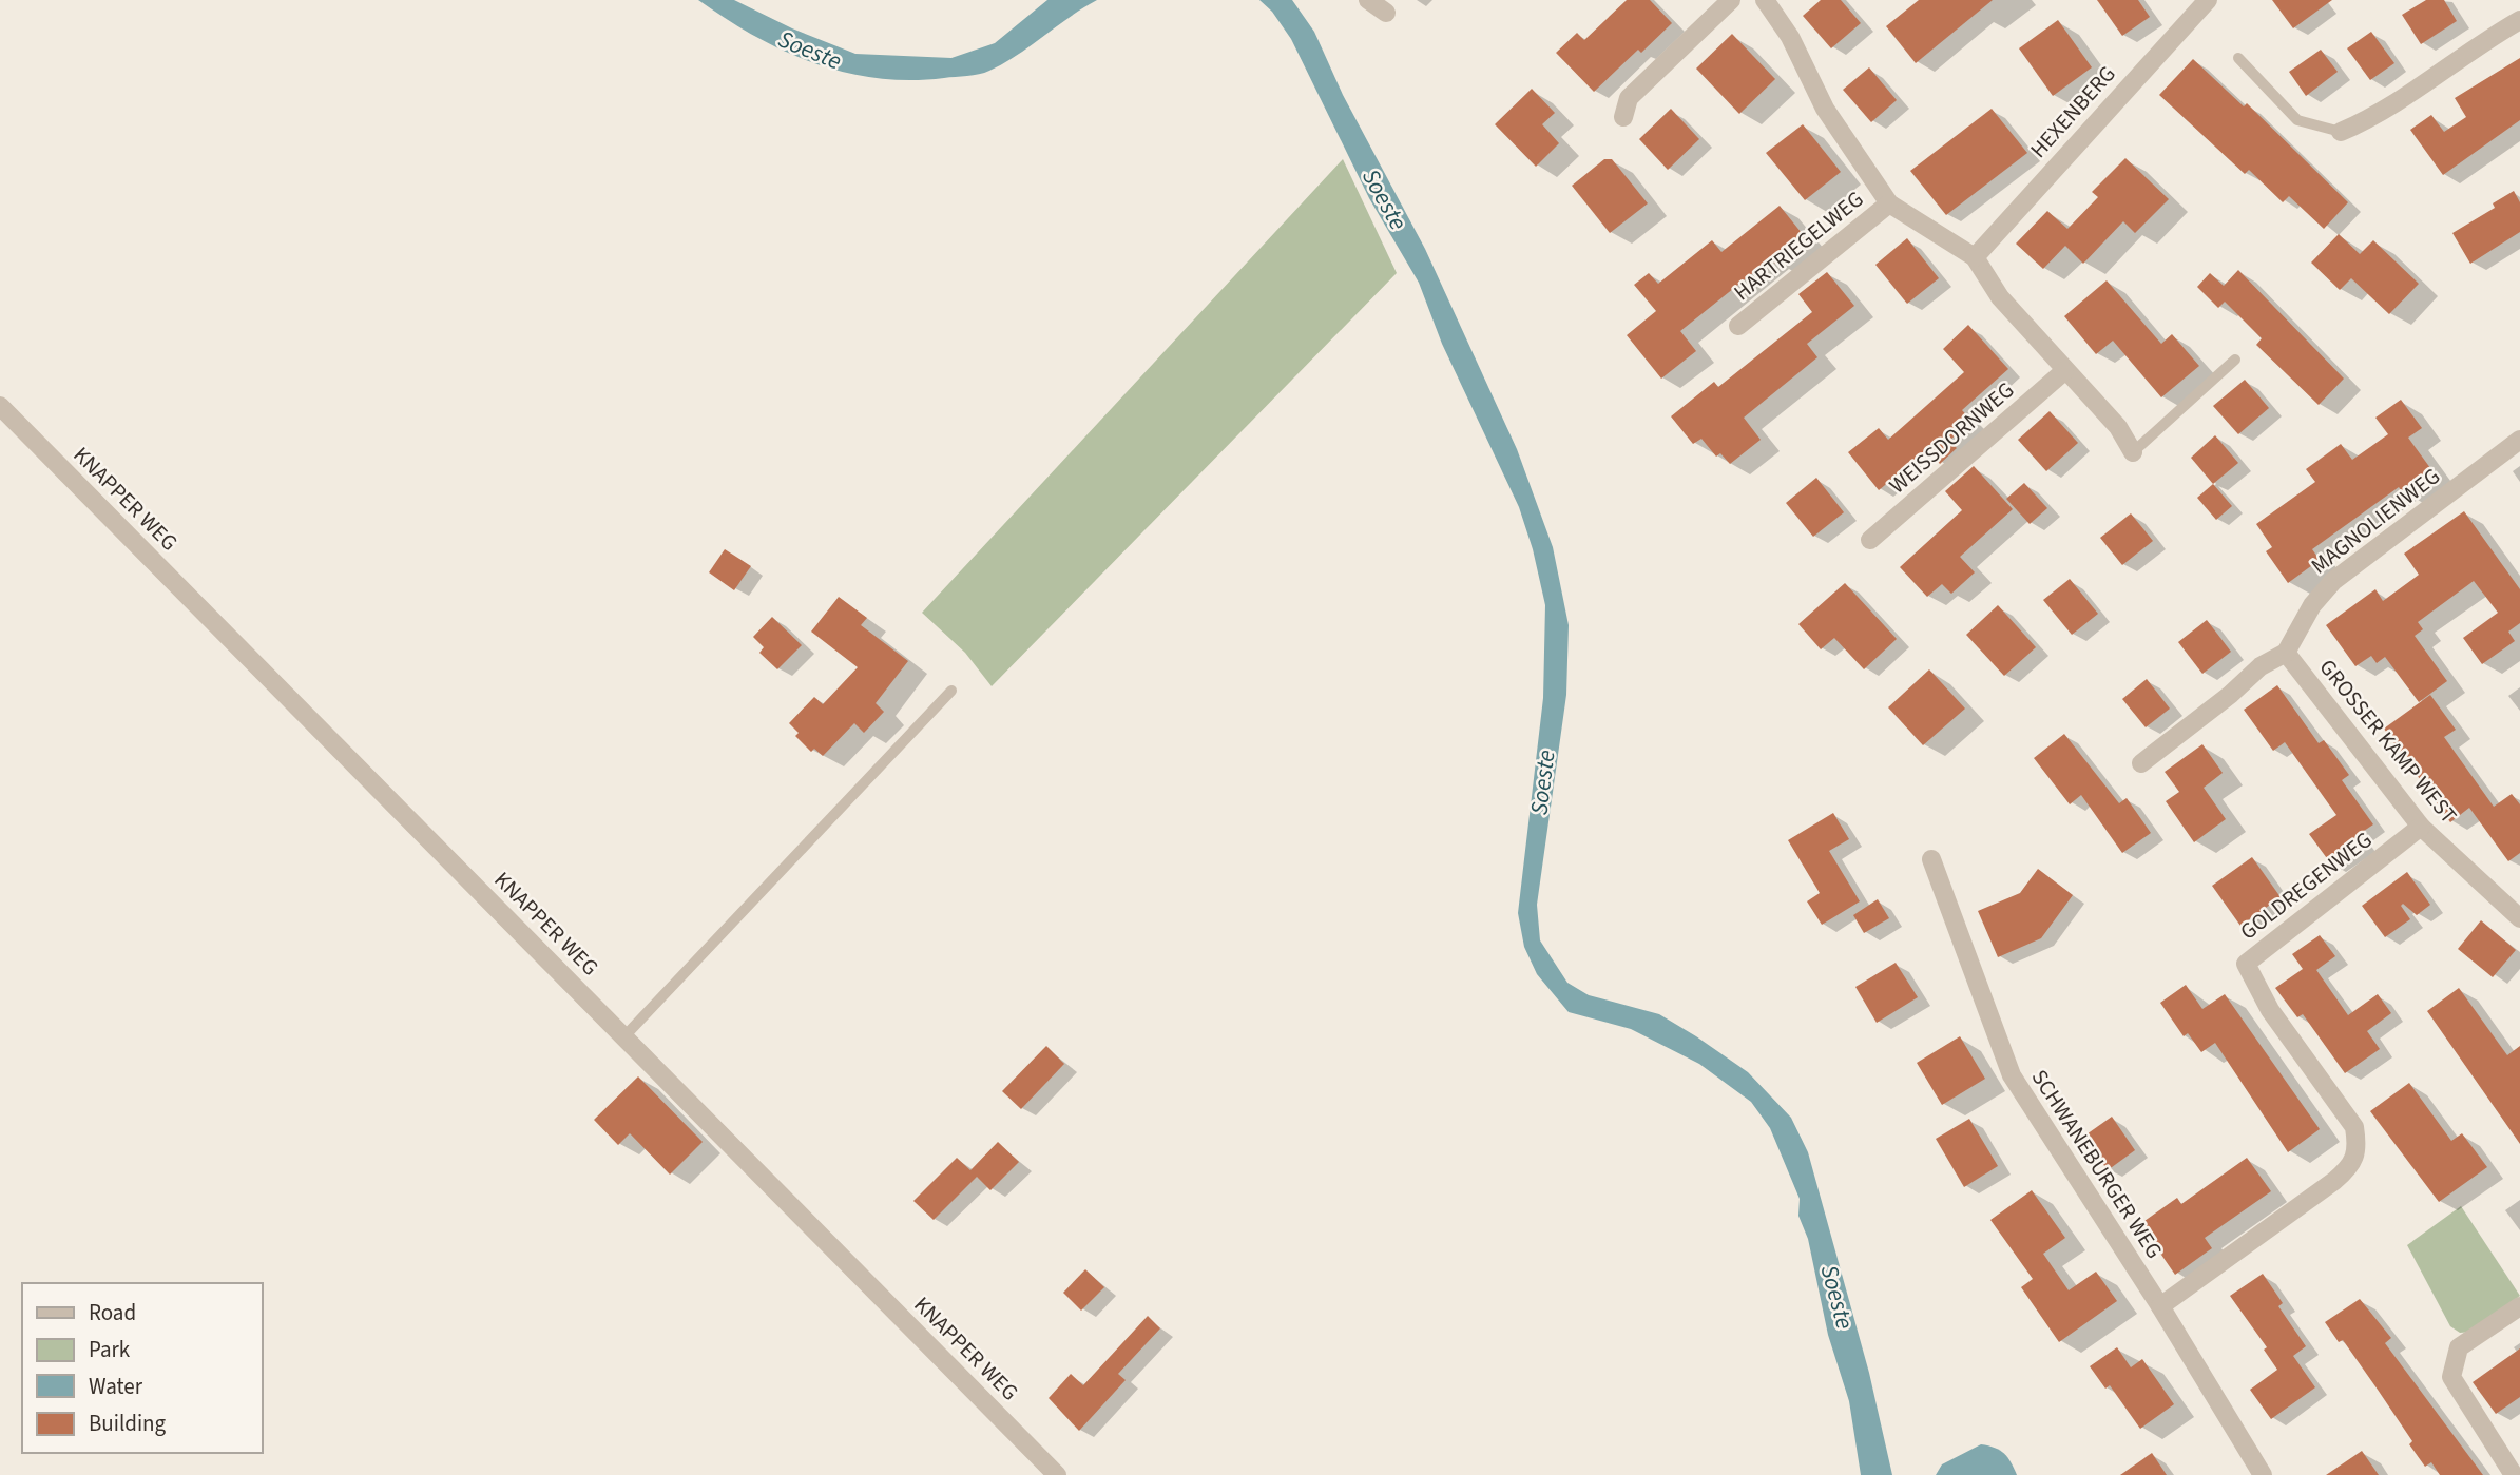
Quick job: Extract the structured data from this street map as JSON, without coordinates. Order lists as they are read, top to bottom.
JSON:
{
  "streets": {
    "street": [
      "HEXENBERG",
      "HARTRIEGELWEG",
      "WEISSDORNWEG",
      "KNAPPER WEG",
      "MAGNOLIENWEG",
      "GROSSER KAMP WEST",
      "GOLDREGENWEG",
      "SCHWANEBURGER WEG"
    ]
  },
  "crossings": [
    ["HEXENBERG", "HARTRIEGELWEG"],
    ["MAGNOLIENWEG", "GROSSER KAMP WEST"],
    ["GROSSER KAMP WEST", "GOLDREGENWEG"],
    ["GOLDREGENWEG", "SCHWANEBURGER WEG"]
  ],
  "water": ["Soeste"],
  "legend": [
    "Road",
    "Park",
    "Water",
    "Building"
  ]
}
